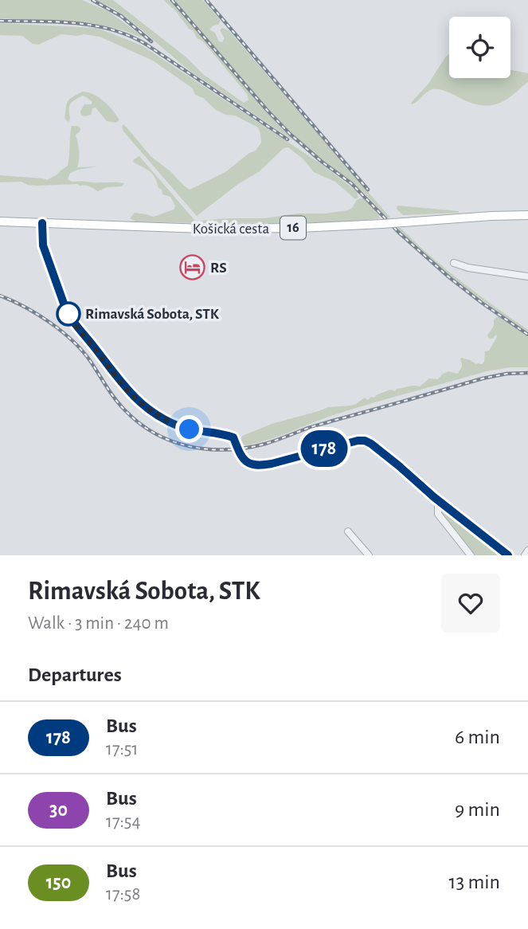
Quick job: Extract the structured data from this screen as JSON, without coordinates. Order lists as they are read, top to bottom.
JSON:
{
  "streets": {
    "main road": ["16", "Košická cesta"]
  },
  "places": {
    "hotel": ["RS"],
    "other": ["Rimavská Sobota, STK"]
  },
  "lines": ["bus line 178"],
  "page": {
    "on_map": "178",
    "heading": [
      ["Rimavská Sobota, STK", "Walk · 3 min · 240 m"],
      "Departures"
    ],
    "list": [
      {
        "mark": "178",
        "name": "Bus",
        "note": "17:51",
        "value": "6 min"
      },
      {
        "mark": "30",
        "name": "Bus",
        "note": "17:54",
        "value": "9 min"
      },
      {
        "mark": "150",
        "name": "Bus",
        "note": "17:58",
        "value": "13 min"
      }
    ]
  }
}
